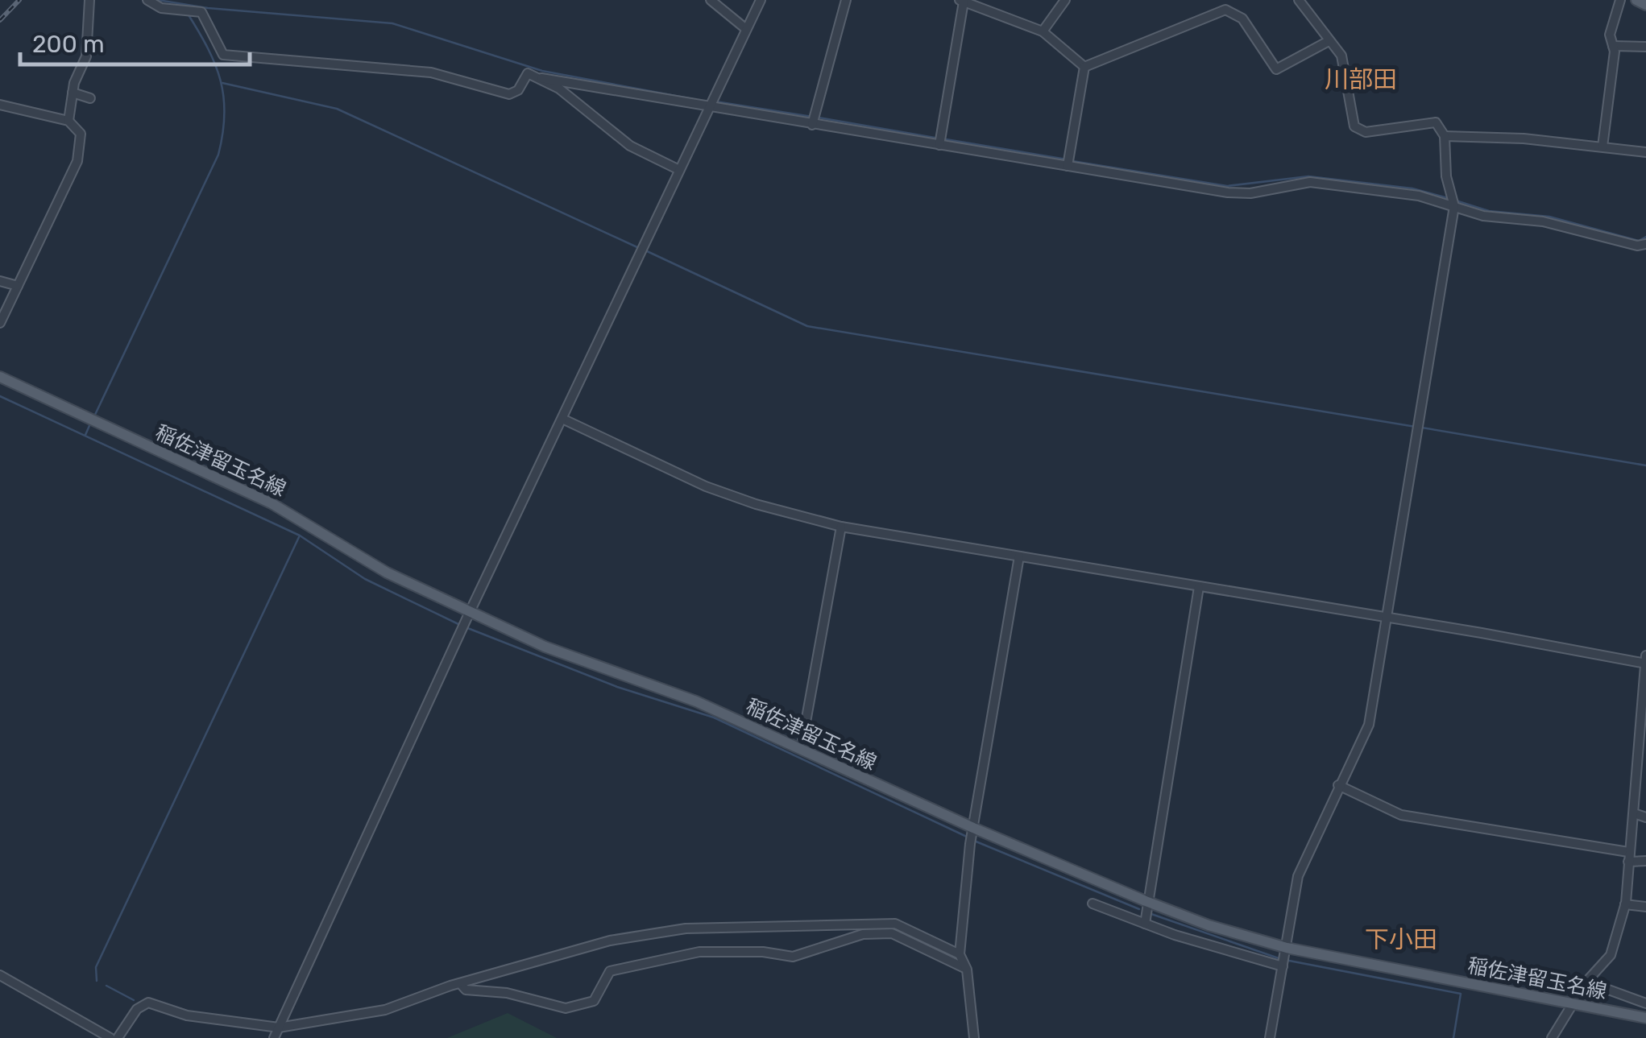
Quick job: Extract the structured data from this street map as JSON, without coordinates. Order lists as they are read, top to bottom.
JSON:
{
  "streets": {
    "main road": ["稲佐津留玉名線"]
  },
  "districts": ["川部田", "下小田"],
  "scale_bar": "200 m"
}
